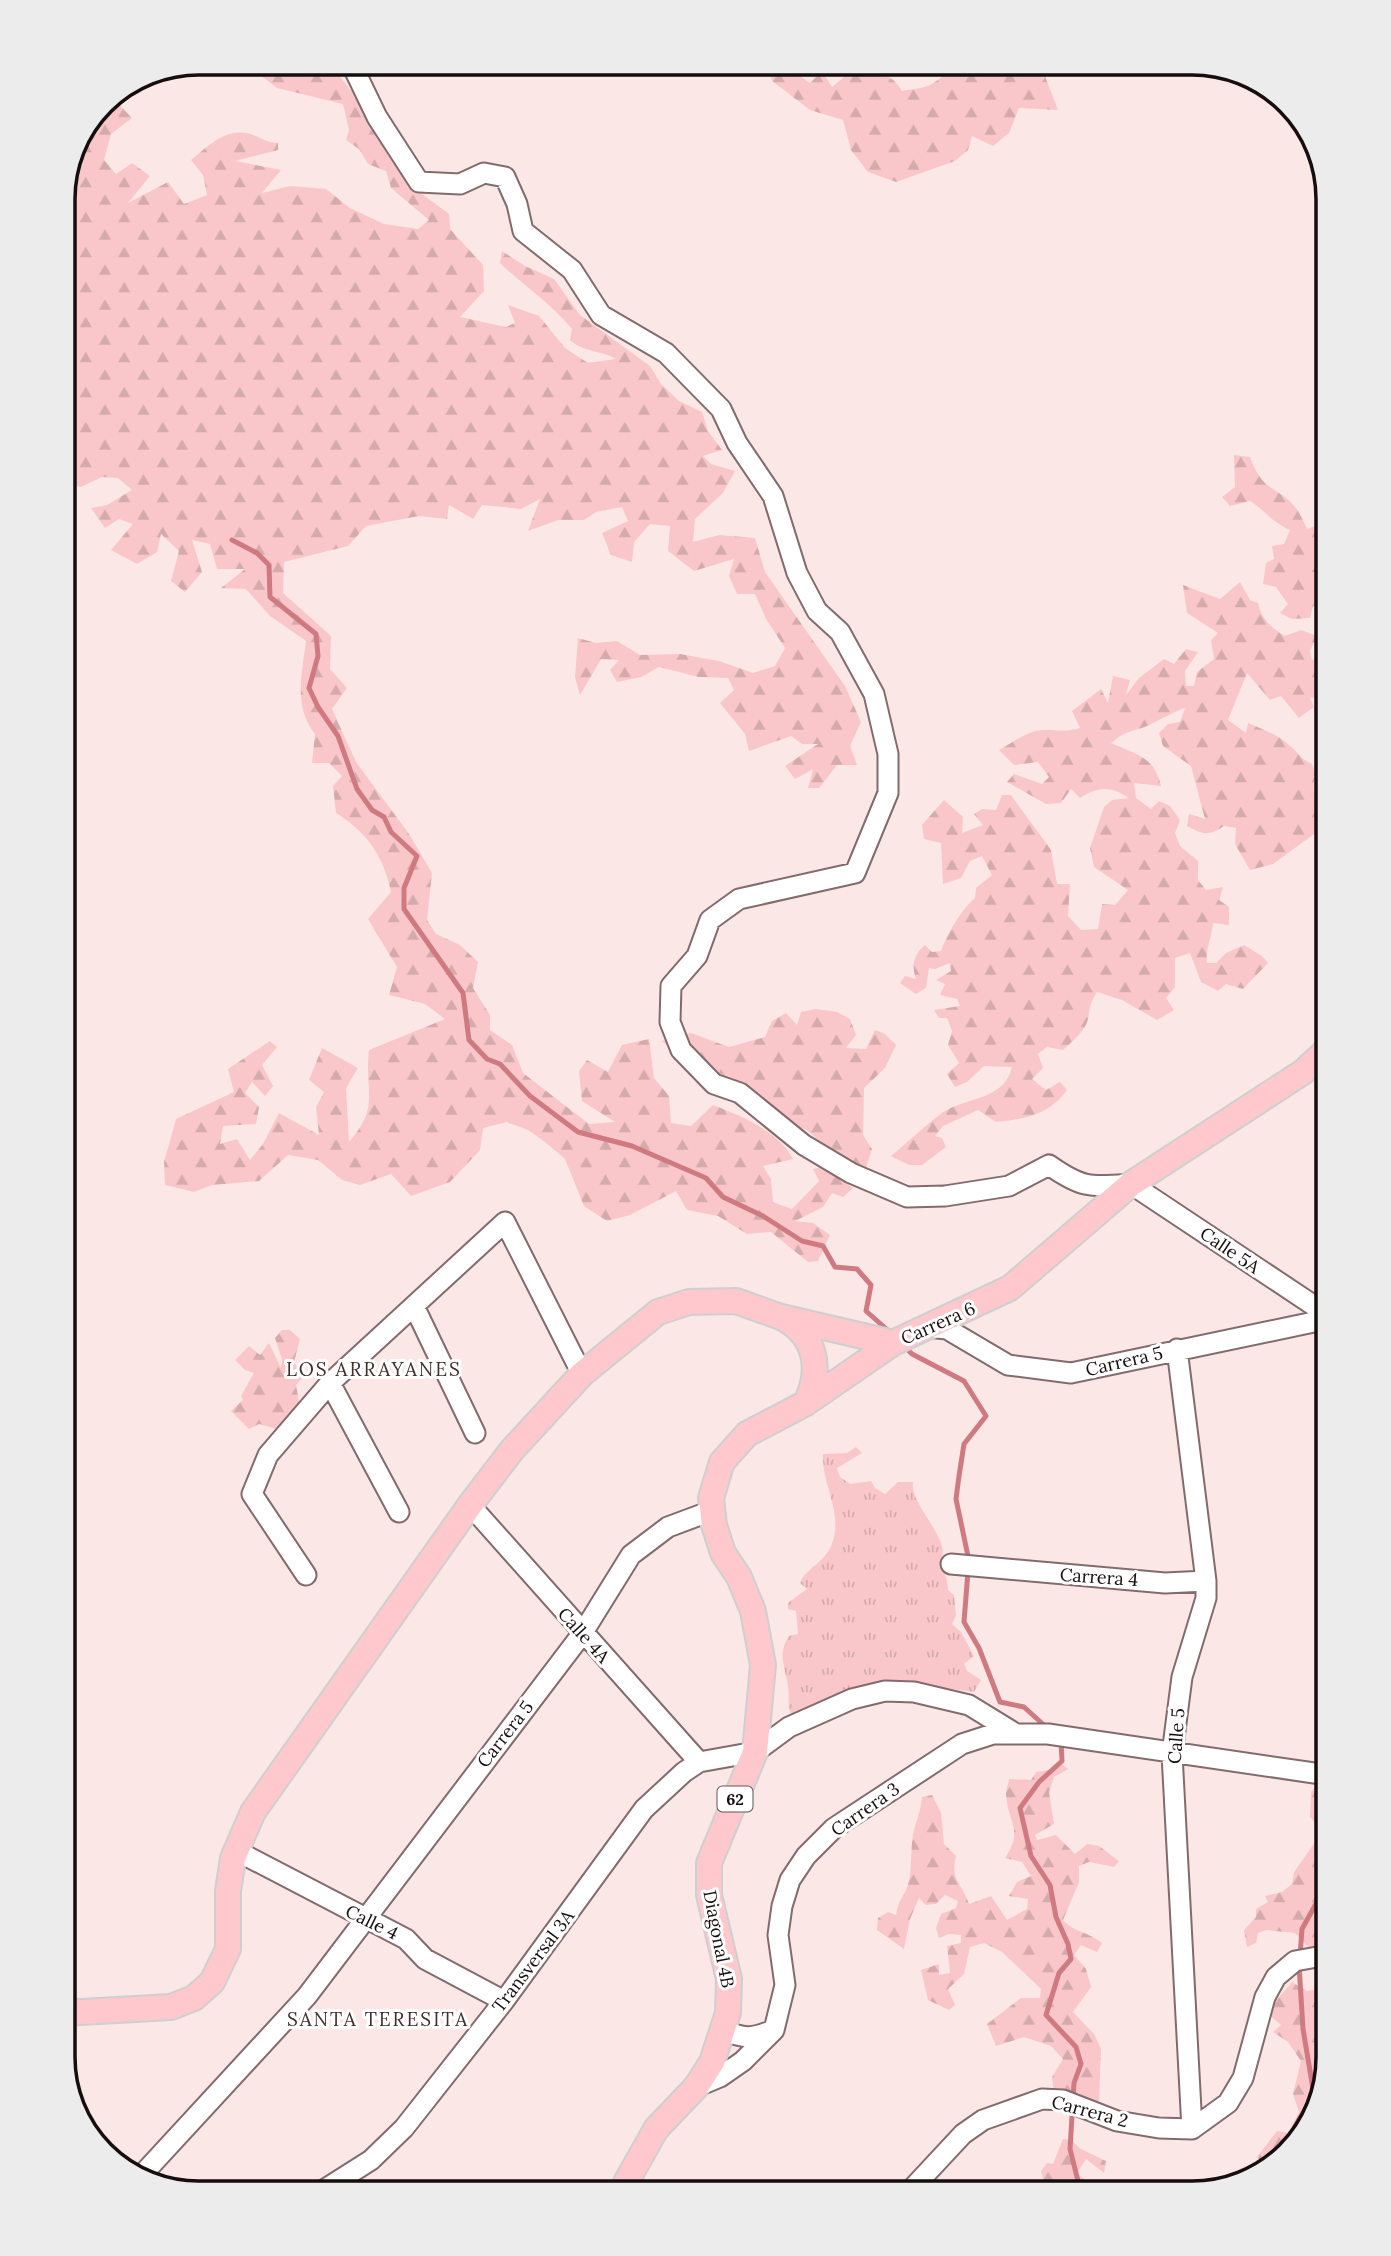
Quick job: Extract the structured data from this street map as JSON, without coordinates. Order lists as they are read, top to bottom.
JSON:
{
  "streets": {
    "main road": ["Carrera 6", "62", "Diagonal 4B"],
    "street": [
      "Calle 5A",
      "Carrera 5",
      "Carrera 4",
      "Calle 4A",
      "Calle 5",
      "Carrera 3",
      "Calle 4",
      "Transversal 3A",
      "Carrera 2"
    ]
  },
  "crossings": [
    ["Calle 5A", "Carrera 6"],
    ["Carrera 6", "Carrera 5"],
    ["Carrera 6", "Calle 4A"],
    ["Carrera 6", "Calle 4"],
    ["Carrera 5", "Calle 4A"],
    ["Carrera 5", "Calle 5"],
    ["Carrera 5", "62"],
    ["Carrera 5", "Calle 4"],
    ["Carrera 5", "Diagonal 4B"],
    ["Carrera 4", "Calle 5"],
    ["Calle 4A", "Transversal 3A"],
    ["Calle 5", "Carrera 3"],
    ["Calle 5", "Carrera 2"],
    ["62", "Diagonal 4B"],
    ["Calle 4", "Transversal 3A"],
    ["Diagonal 4B", "Transversal 3A"]
  ],
  "districts": ["LOS ARRAYANES", "SANTA TERESITA"]
}
